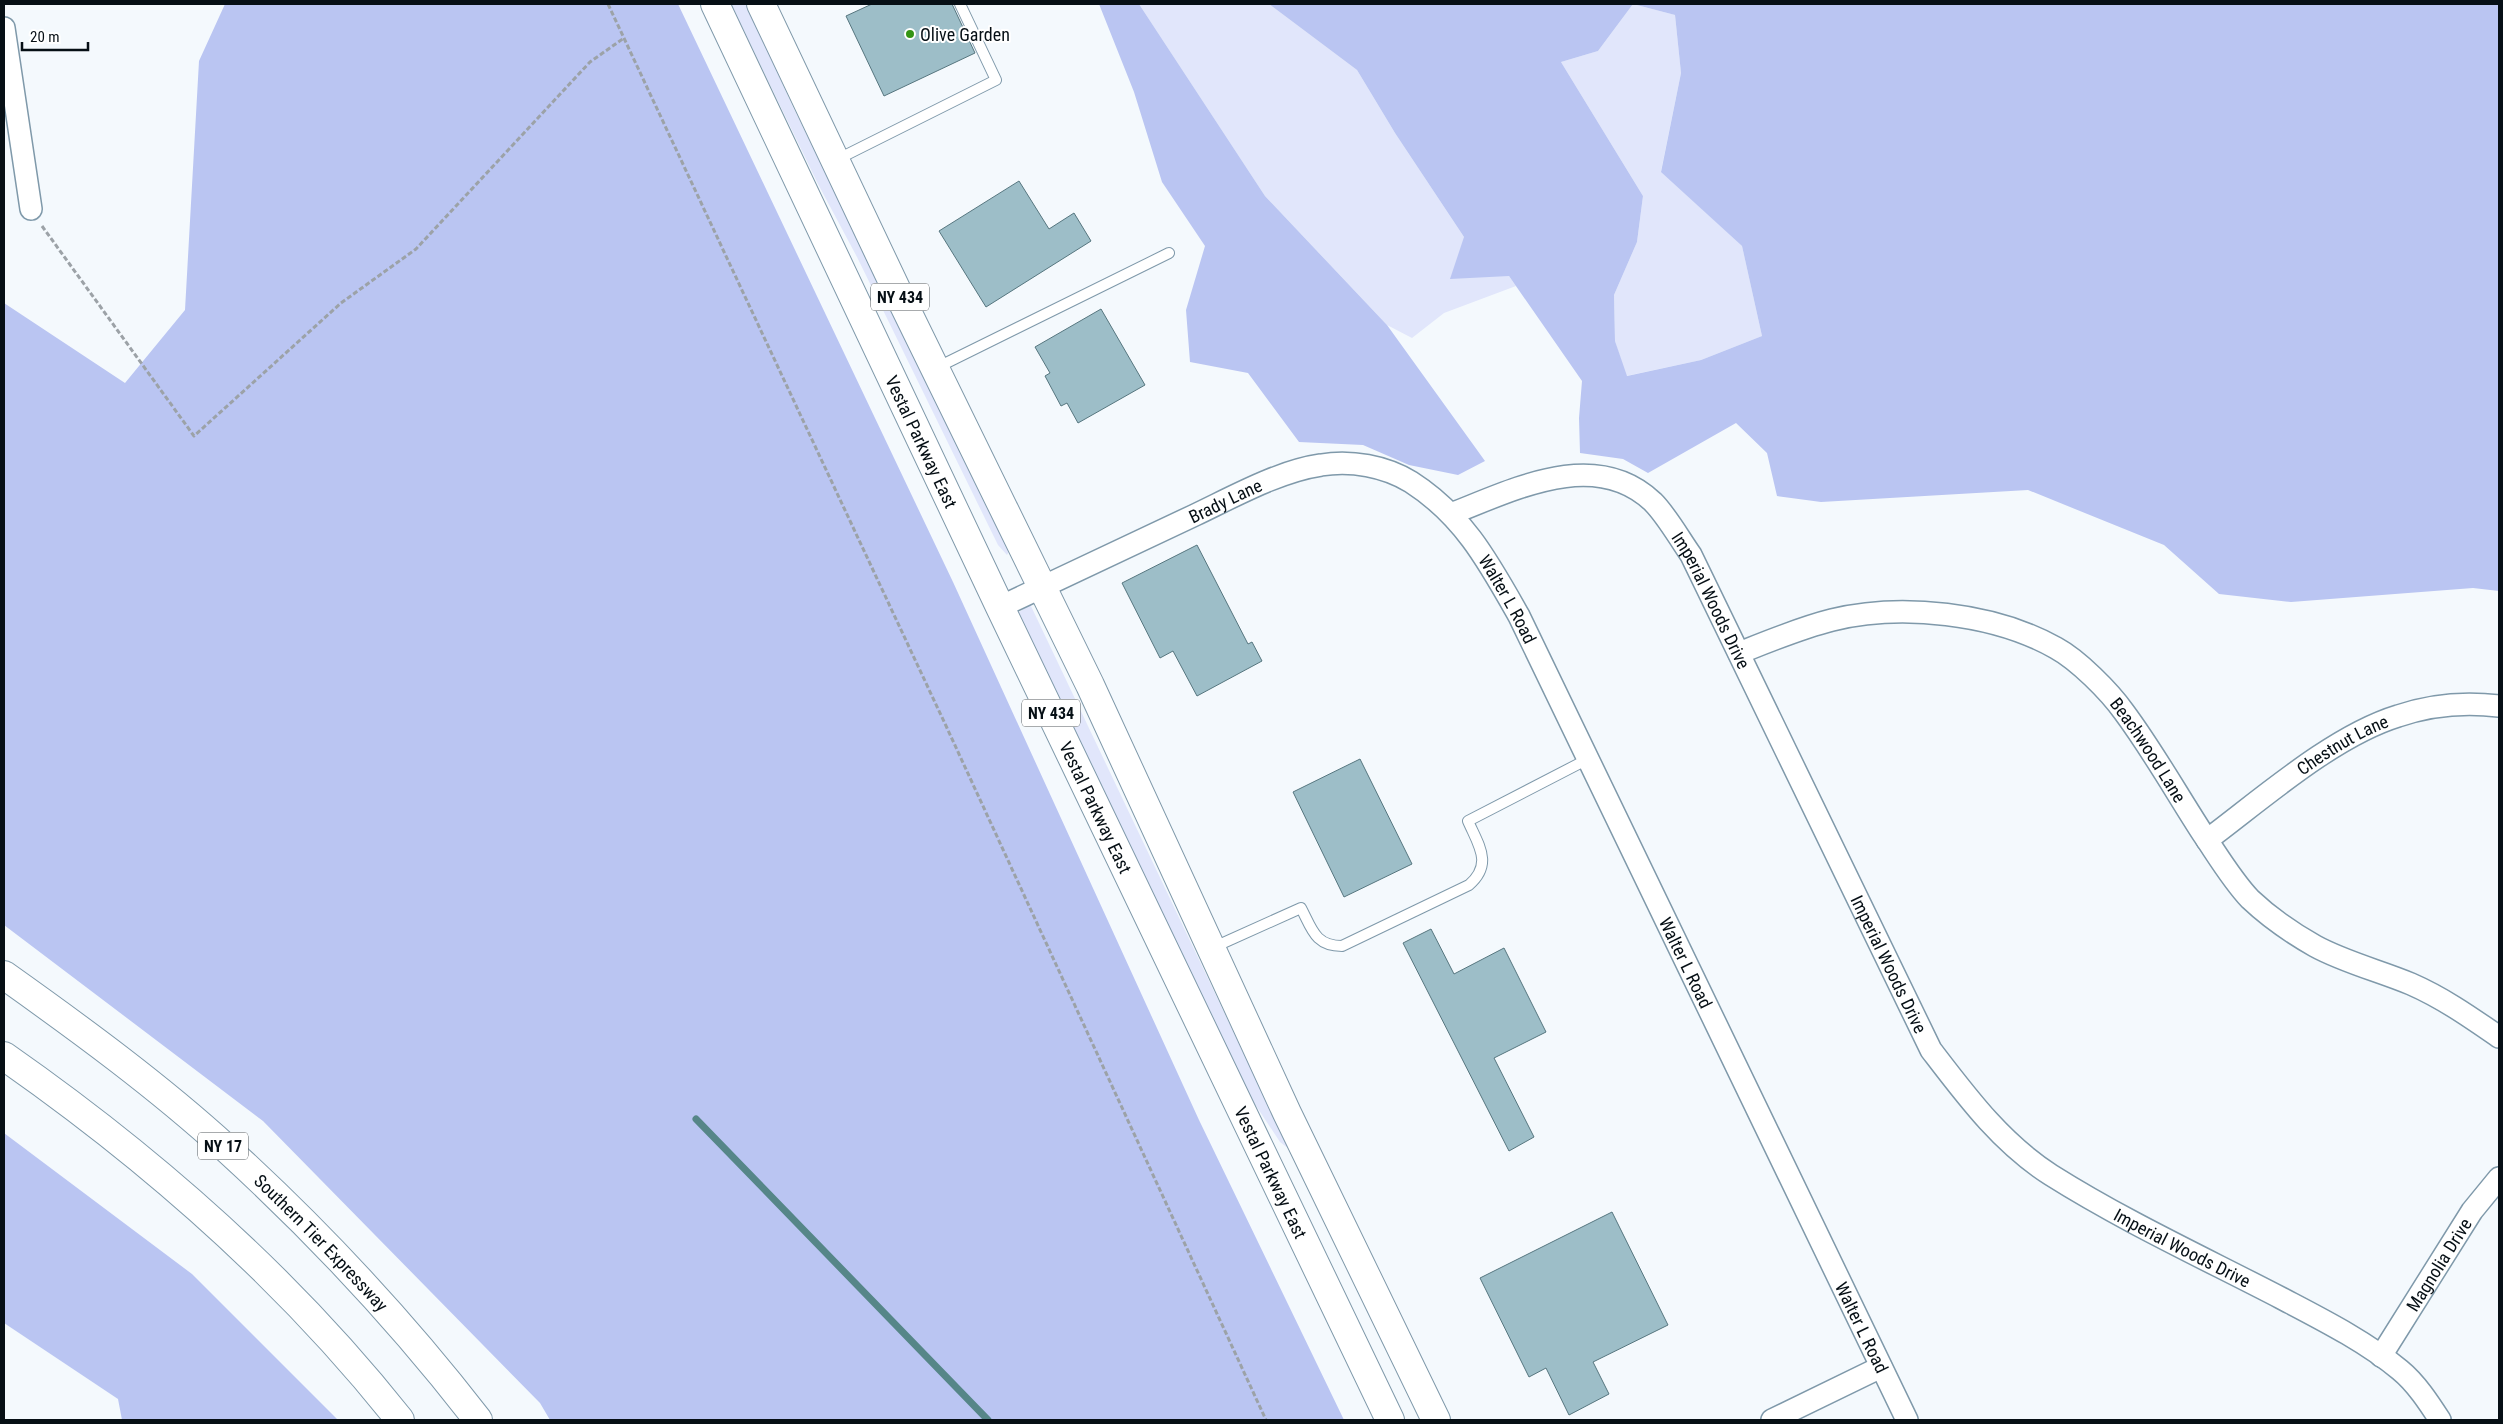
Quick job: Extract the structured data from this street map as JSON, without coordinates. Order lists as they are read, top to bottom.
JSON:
{
  "streets": {
    "main road": [
      "NY 434",
      "Vestal Parkway East",
      "NY 17",
      "Southern Tier Expressway"
    ],
    "street": [
      "Brady Lane",
      "Walter L Road",
      "Imperial Woods Drive",
      "Chestnut Lane",
      "Beachwood Lane",
      "Magnolia Drive"
    ]
  },
  "crossings": [
    ["NY 434", "Brady Lane"],
    ["Vestal Parkway East", "Brady Lane"],
    ["Brady Lane", "Walter L Road"],
    ["Brady Lane", "Imperial Woods Drive"],
    ["Walter L Road", "Imperial Woods Drive"],
    ["Imperial Woods Drive", "Beachwood Lane"],
    ["Imperial Woods Drive", "Magnolia Drive"],
    ["Chestnut Lane", "Beachwood Lane"]
  ],
  "places": ["Olive Garden"],
  "scale_bar": "20 m"
}
